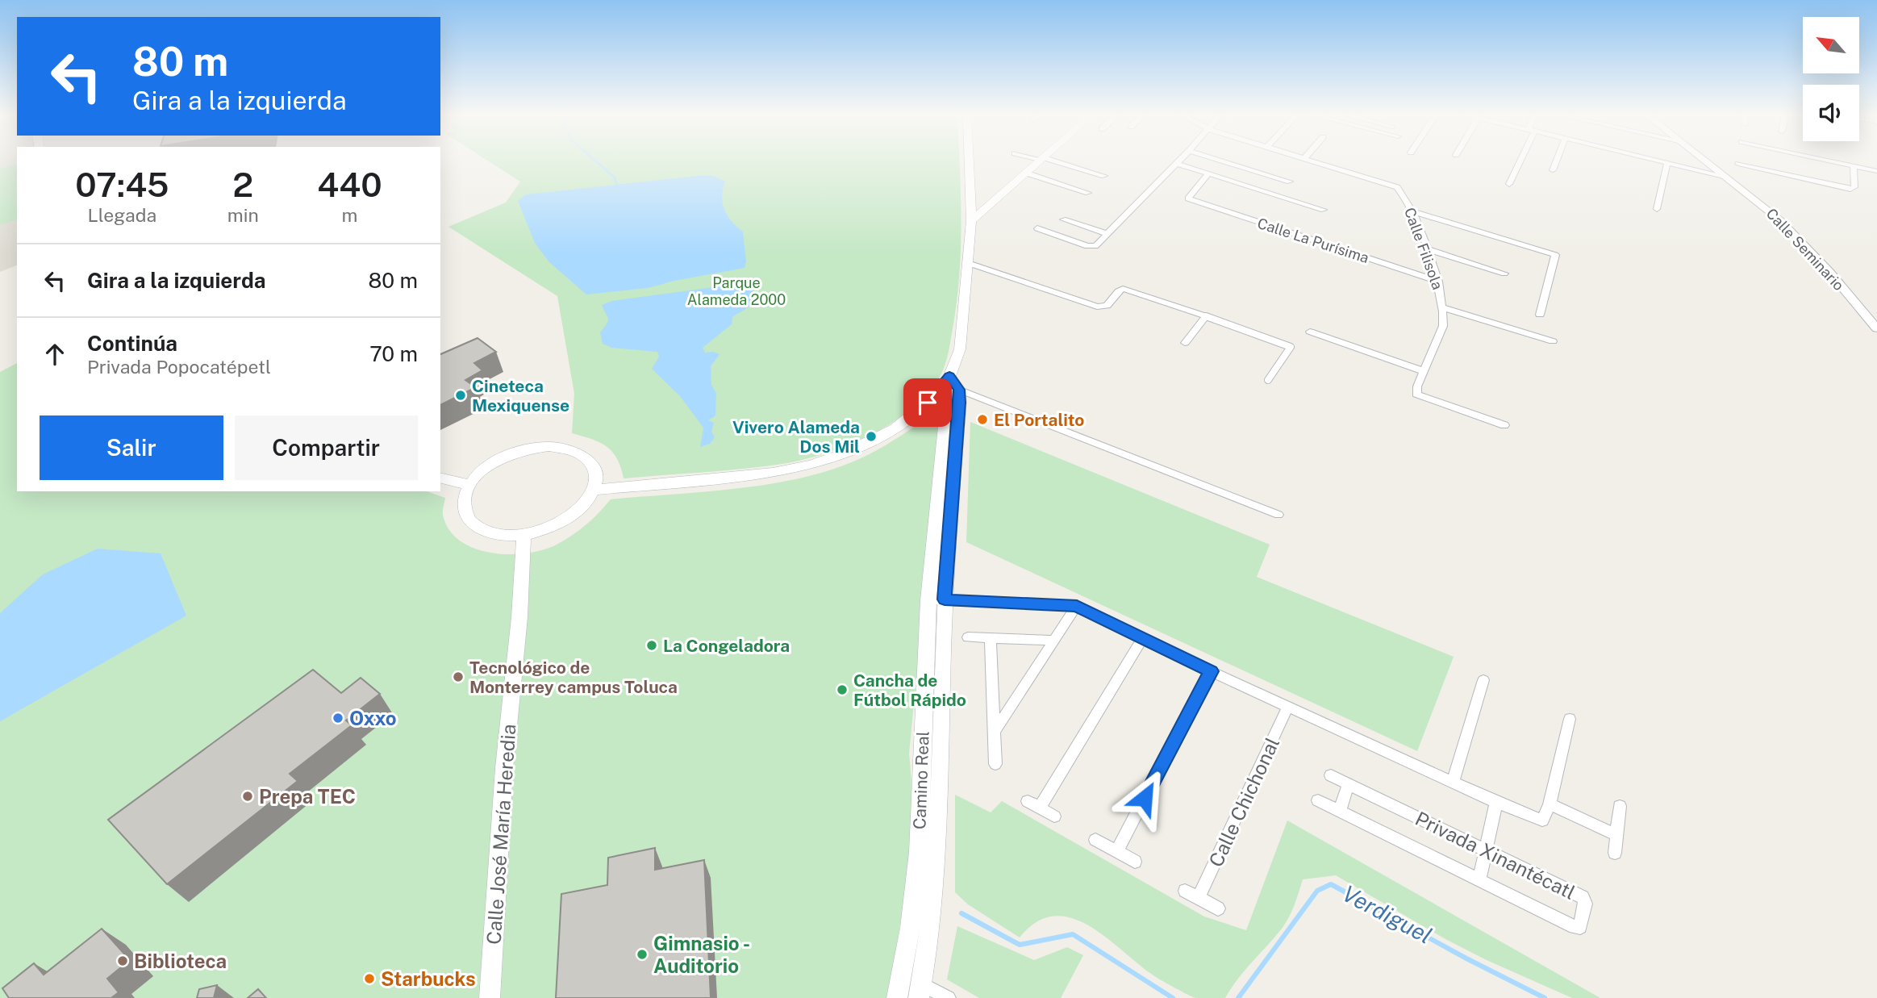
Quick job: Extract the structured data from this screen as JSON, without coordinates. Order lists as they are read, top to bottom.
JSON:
{
  "streets": {
    "main road": ["Camino Real", "Calle José María Heredia"],
    "street": [
      "Calle La Purísima",
      "Calle Filisola",
      "Calle Seminario",
      "Calle Chichonal",
      "Privada Xinantécatl"
    ]
  },
  "crossings": [
    ["Calle La Purísima", "Calle Filisola"]
  ],
  "water": ["Verdiguel"],
  "parks": ["Parque Alameda 2000"],
  "places": [
    "Cineteca Mexiquense",
    "El Portalito",
    "Vivero Alameda Dos Mil",
    "La Congeladora",
    "Tecnológico de Monterrey campus Toluca",
    "Cancha de Fútbol Rápido",
    "Oxxo",
    "Prepa TEC",
    "Gimnasio - Auditorio",
    "Biblioteca",
    "Starbucks"
  ],
  "north": "top left",
  "page": {
    "turn": ["80 m", "Gira a la izquierda"],
    "eta": [
      "07:45",
      "Llegada",
      "2",
      "min",
      "440",
      "m"
    ],
    "list": [
      {
        "name": "Gira a la izquierda",
        "value": "80 m"
      },
      {
        "name": "Continúa",
        "note": "Privada Popocatépetl",
        "value": "70 m"
      }
    ],
    "buttons": ["Salir", "Compartir"]
  }
}
